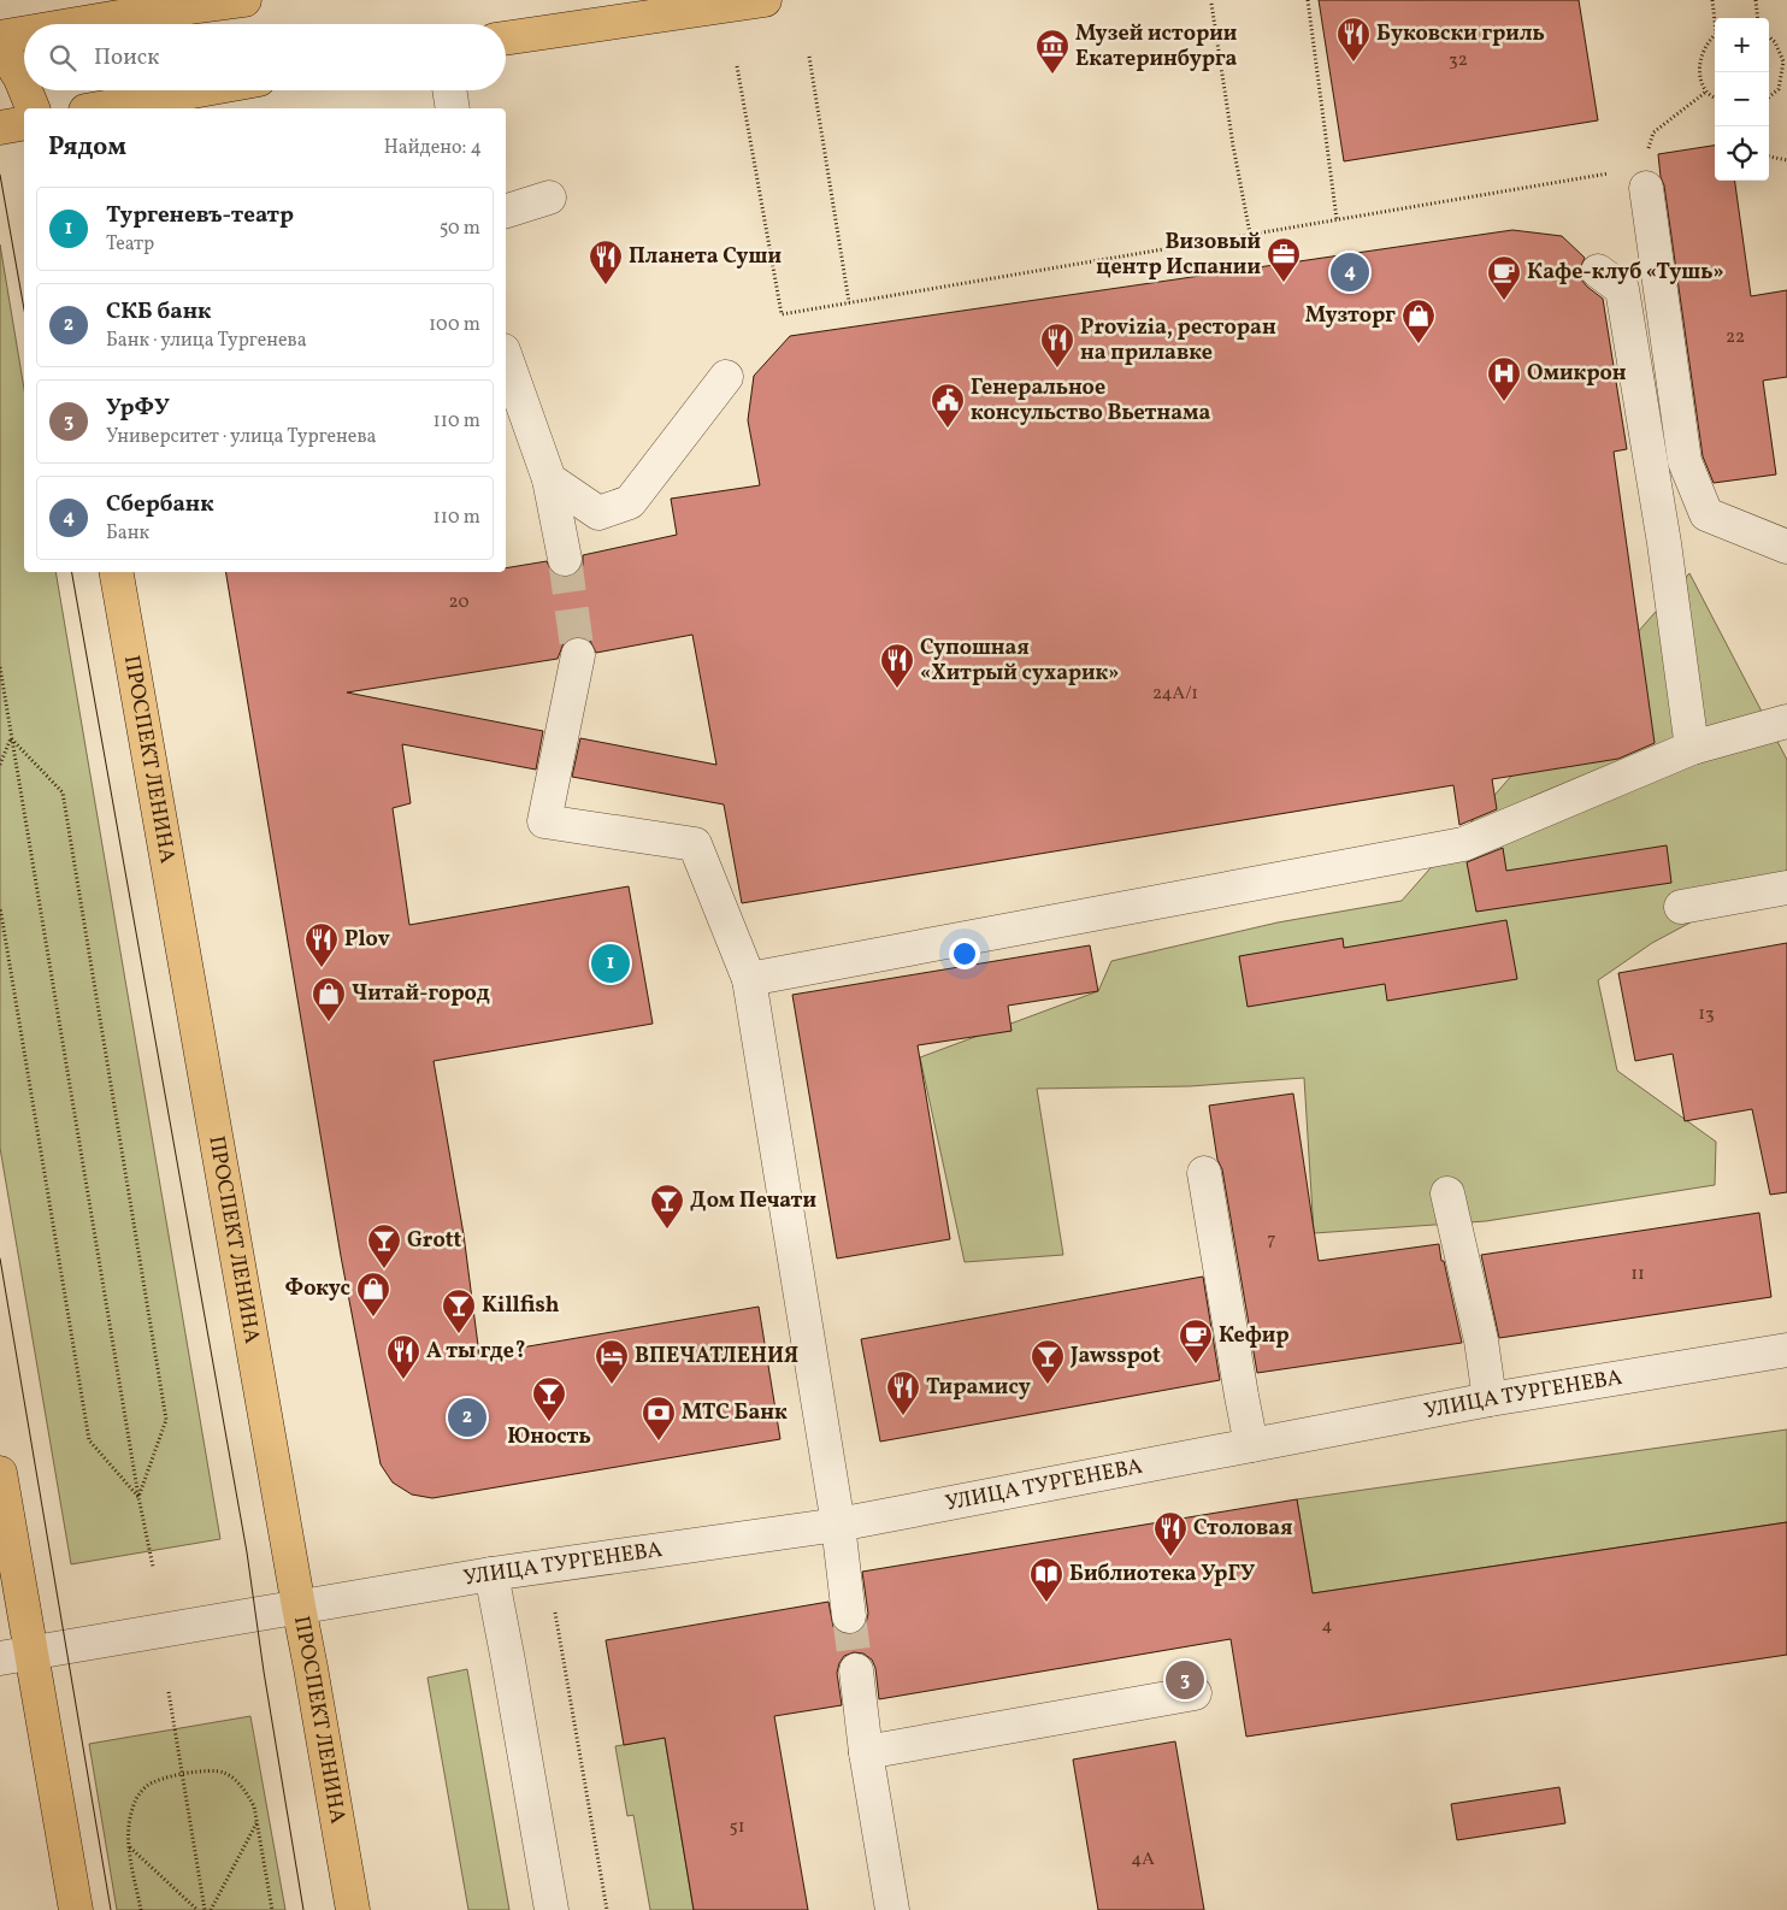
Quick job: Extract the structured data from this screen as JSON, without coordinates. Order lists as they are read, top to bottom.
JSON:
{
  "streets": {
    "main road": ["ПРОСПЕКТ ЛЕНИНА"],
    "street": ["УЛИЦА ТУРГЕНЕВА"]
  },
  "crossings": [
    ["ПРОСПЕКТ ЛЕНИНА", "УЛИЦА ТУРГЕНЕВА"]
  ],
  "places": {
    "restaurant": [
      "Буковски гриль",
      "Планета Суши",
      "Provizia, ресторан на прилавке",
      "Супошная «Хитрый сухарик»",
      "Plov",
      "А ты где?",
      "Тирамису",
      "Столовая"
    ],
    "museum": ["Музей истории Екатеринбурга"],
    "office": ["Визовый центр Испании"],
    "cafe": ["Кафе-клуб «Тушь»", "Кефир"],
    "shop": ["Музторг", "Читай-город", "Фокус"],
    "hospital": ["Омикрон"],
    "public building": ["Генеральное консульство Вьетнама"],
    "bar": [
      "Дом Печати",
      "Grott",
      "Killfish",
      "Jawsspot",
      "Юность"
    ],
    "hotel": ["ВПЕЧАТЛЕНИЯ"],
    "bank": ["МТС Банк"],
    "library": ["Библиотека УрГУ"]
  },
  "house_numbers": [
    "32",
    "22",
    "20",
    "24А/1",
    "13",
    "7",
    "11",
    "4",
    "51",
    "4А"
  ],
  "page": {
    "map_buttons": ["+", "−"],
    "search": "Поиск",
    "heading": ["Рядом", "Найдено: 4"],
    "list": [
      {
        "mark": "1",
        "name": "Тургеневъ-театр",
        "note": "Театр",
        "value": "50 m"
      },
      {
        "mark": "2",
        "name": "СКБ банк",
        "note": "Банк · улица Тургенева",
        "value": "100 m"
      },
      {
        "mark": "3",
        "name": "УрФУ",
        "note": "Университет · улица Тургенева",
        "value": "110 m"
      },
      {
        "mark": "4",
        "name": "Сбербанк",
        "note": "Банк",
        "value": "110 m"
      }
    ],
    "pins": [
      "4",
      "1",
      "2",
      "3"
    ]
  }
}
